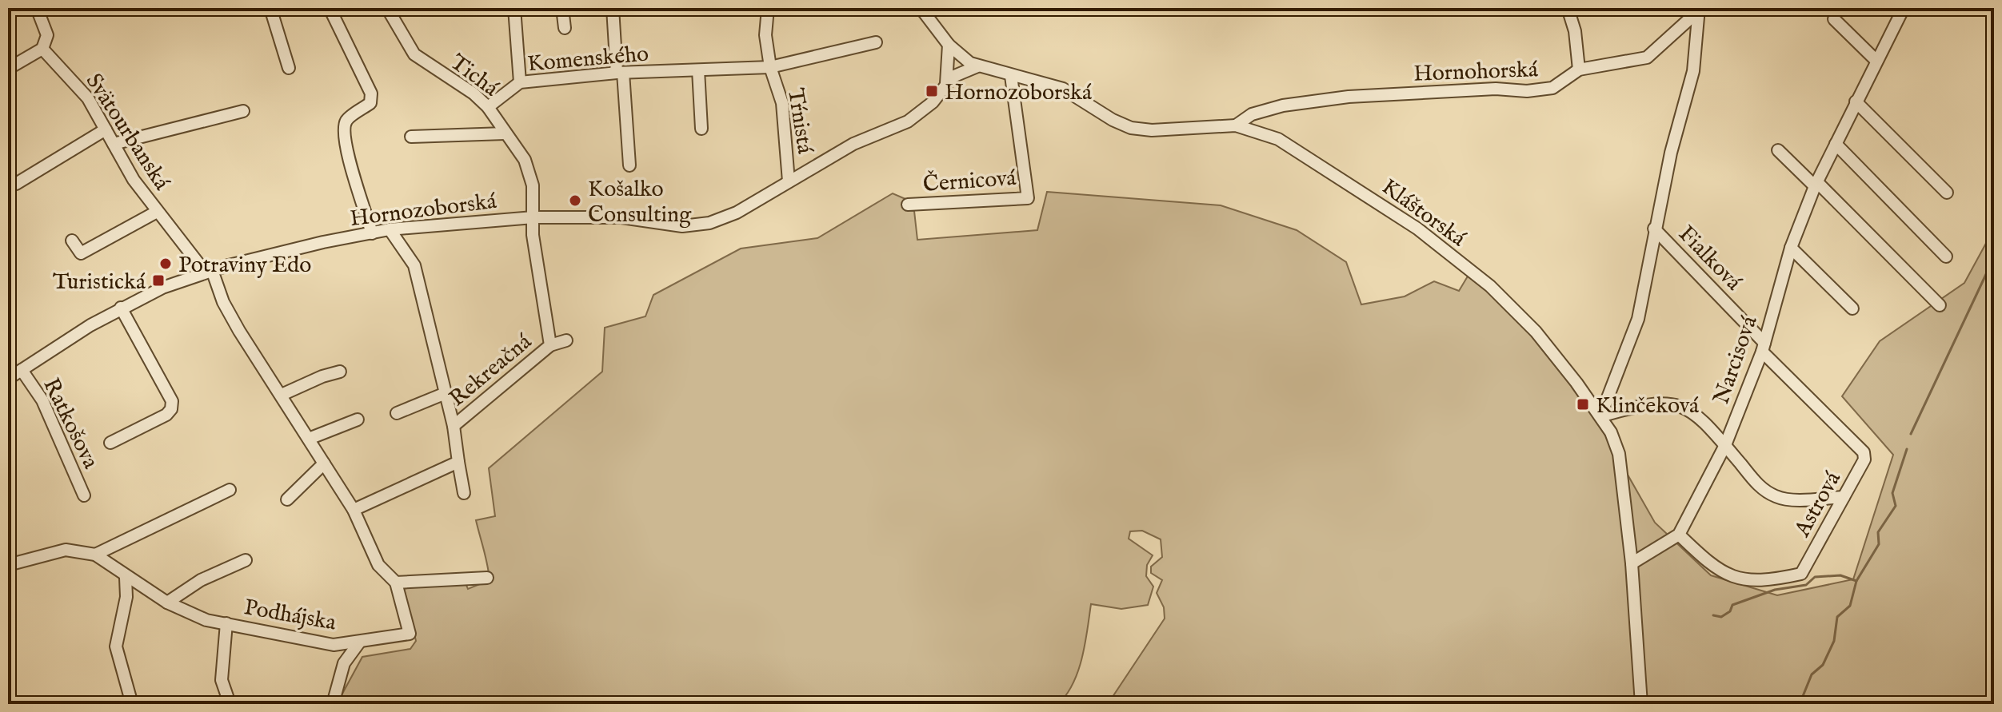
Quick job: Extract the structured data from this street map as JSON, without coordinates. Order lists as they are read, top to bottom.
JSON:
{
  "streets": {
    "street": [
      "Komenského",
      "Hornohorská",
      "Tichá",
      "Tŕnistá",
      "Svätourbanská",
      "Černicová",
      "Hornozoborská",
      "Kláštorská",
      "Fialková",
      "Narcisová",
      "Rekreačná",
      "Ratkošova",
      "Astrová",
      "Podhájska"
    ]
  },
  "crossings": [
    ["Komenského", "Tichá"],
    ["Komenského", "Tŕnistá"],
    ["Hornohorská", "Kláštorská"],
    ["Tichá", "Hornozoborská"],
    ["Tichá", "Rekreačná"],
    ["Tŕnistá", "Hornozoborská"],
    ["Svätourbanská", "Hornozoborská"],
    ["Černicová", "Kláštorská"],
    ["Hornozoborská", "Kláštorská"],
    ["Hornozoborská", "Rekreačná"],
    ["Hornozoborská", "Ratkošova"],
    ["Fialková", "Narcisová"],
    ["Fialková", "Astrová"],
    ["Narcisová", "Astrová"]
  ],
  "places": {
    "transit": ["Hornozoborská", "Turistická", "Klinčeková"],
    "other": ["Košalko Consulting", "Potraviny Edo"]
  }
}
